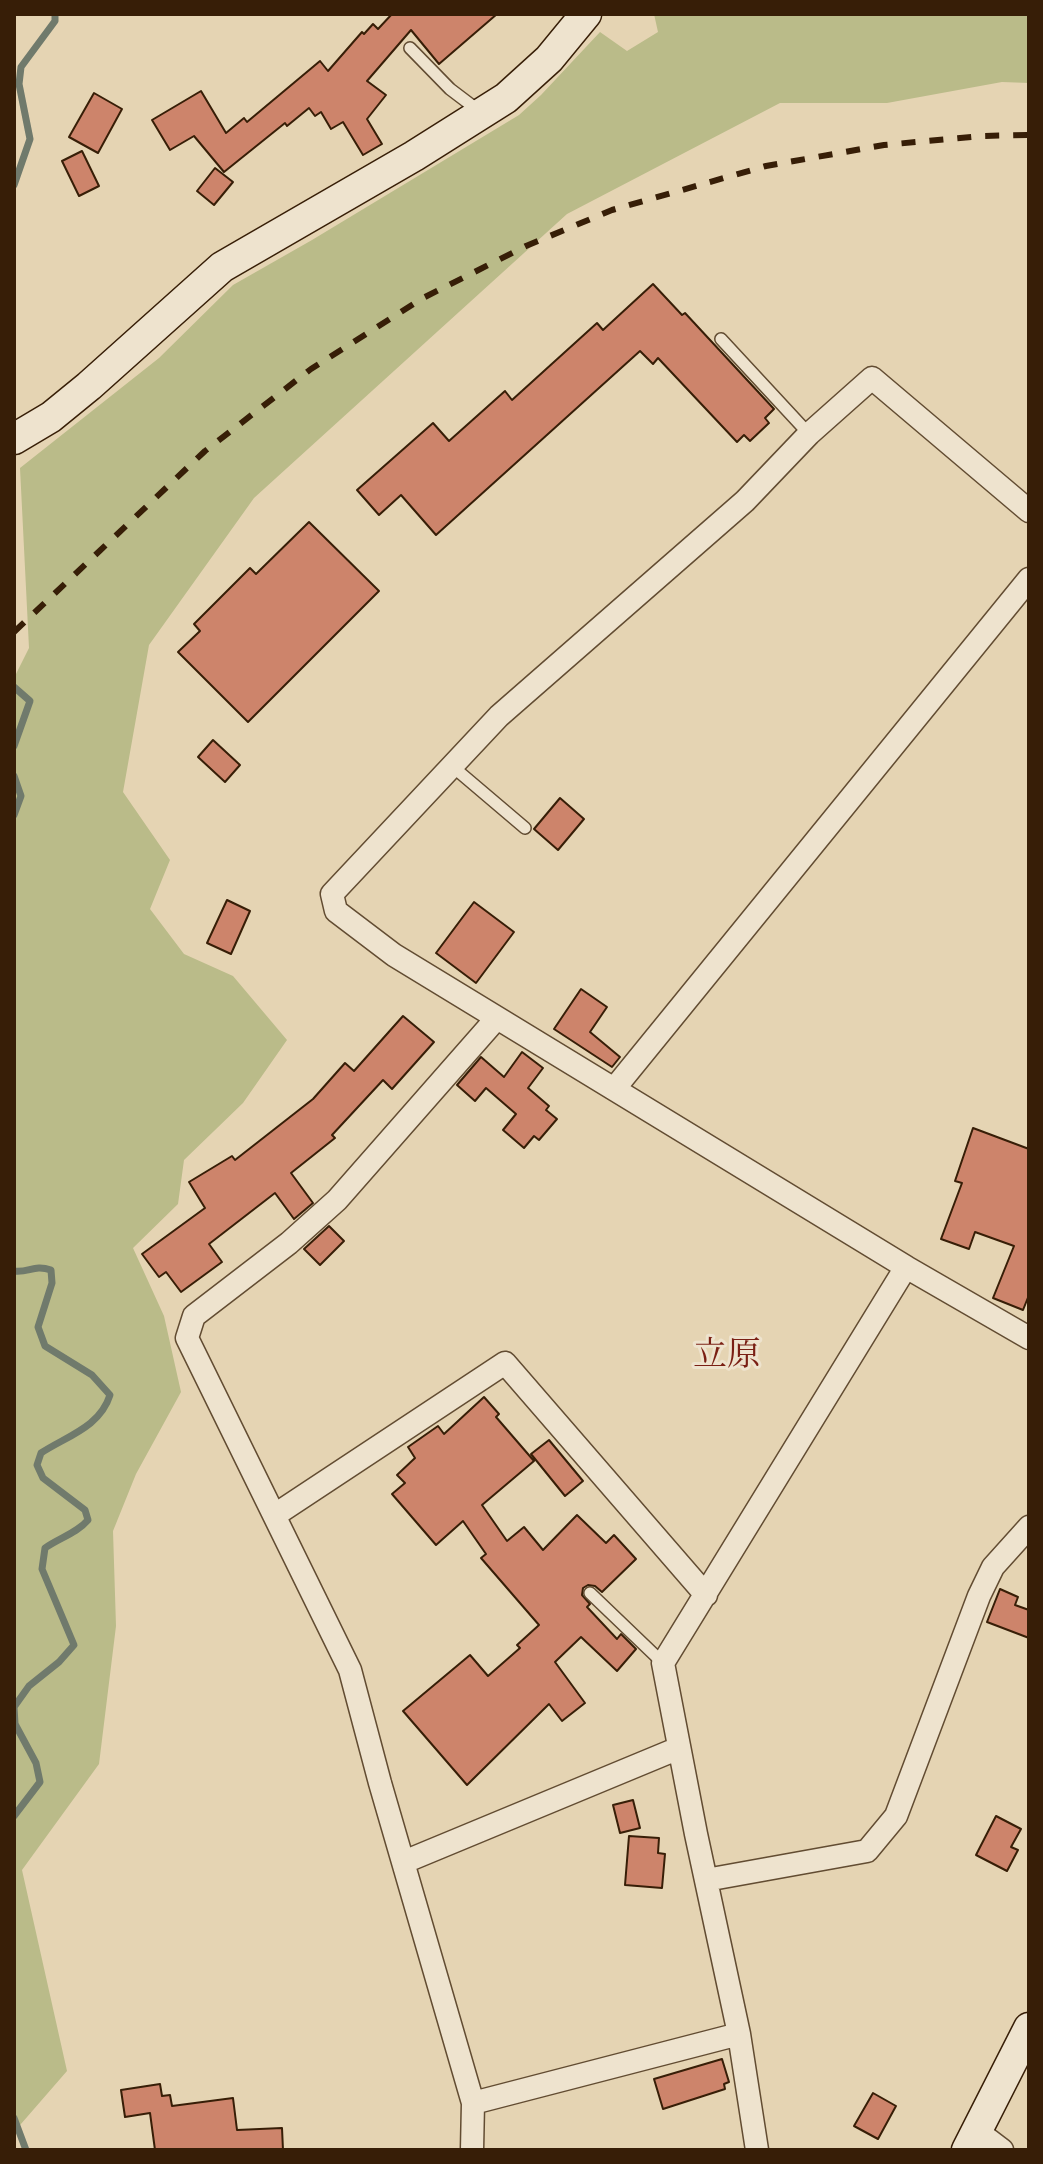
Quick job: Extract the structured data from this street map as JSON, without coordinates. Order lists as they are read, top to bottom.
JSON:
{
  "districts": ["立原"]
}
